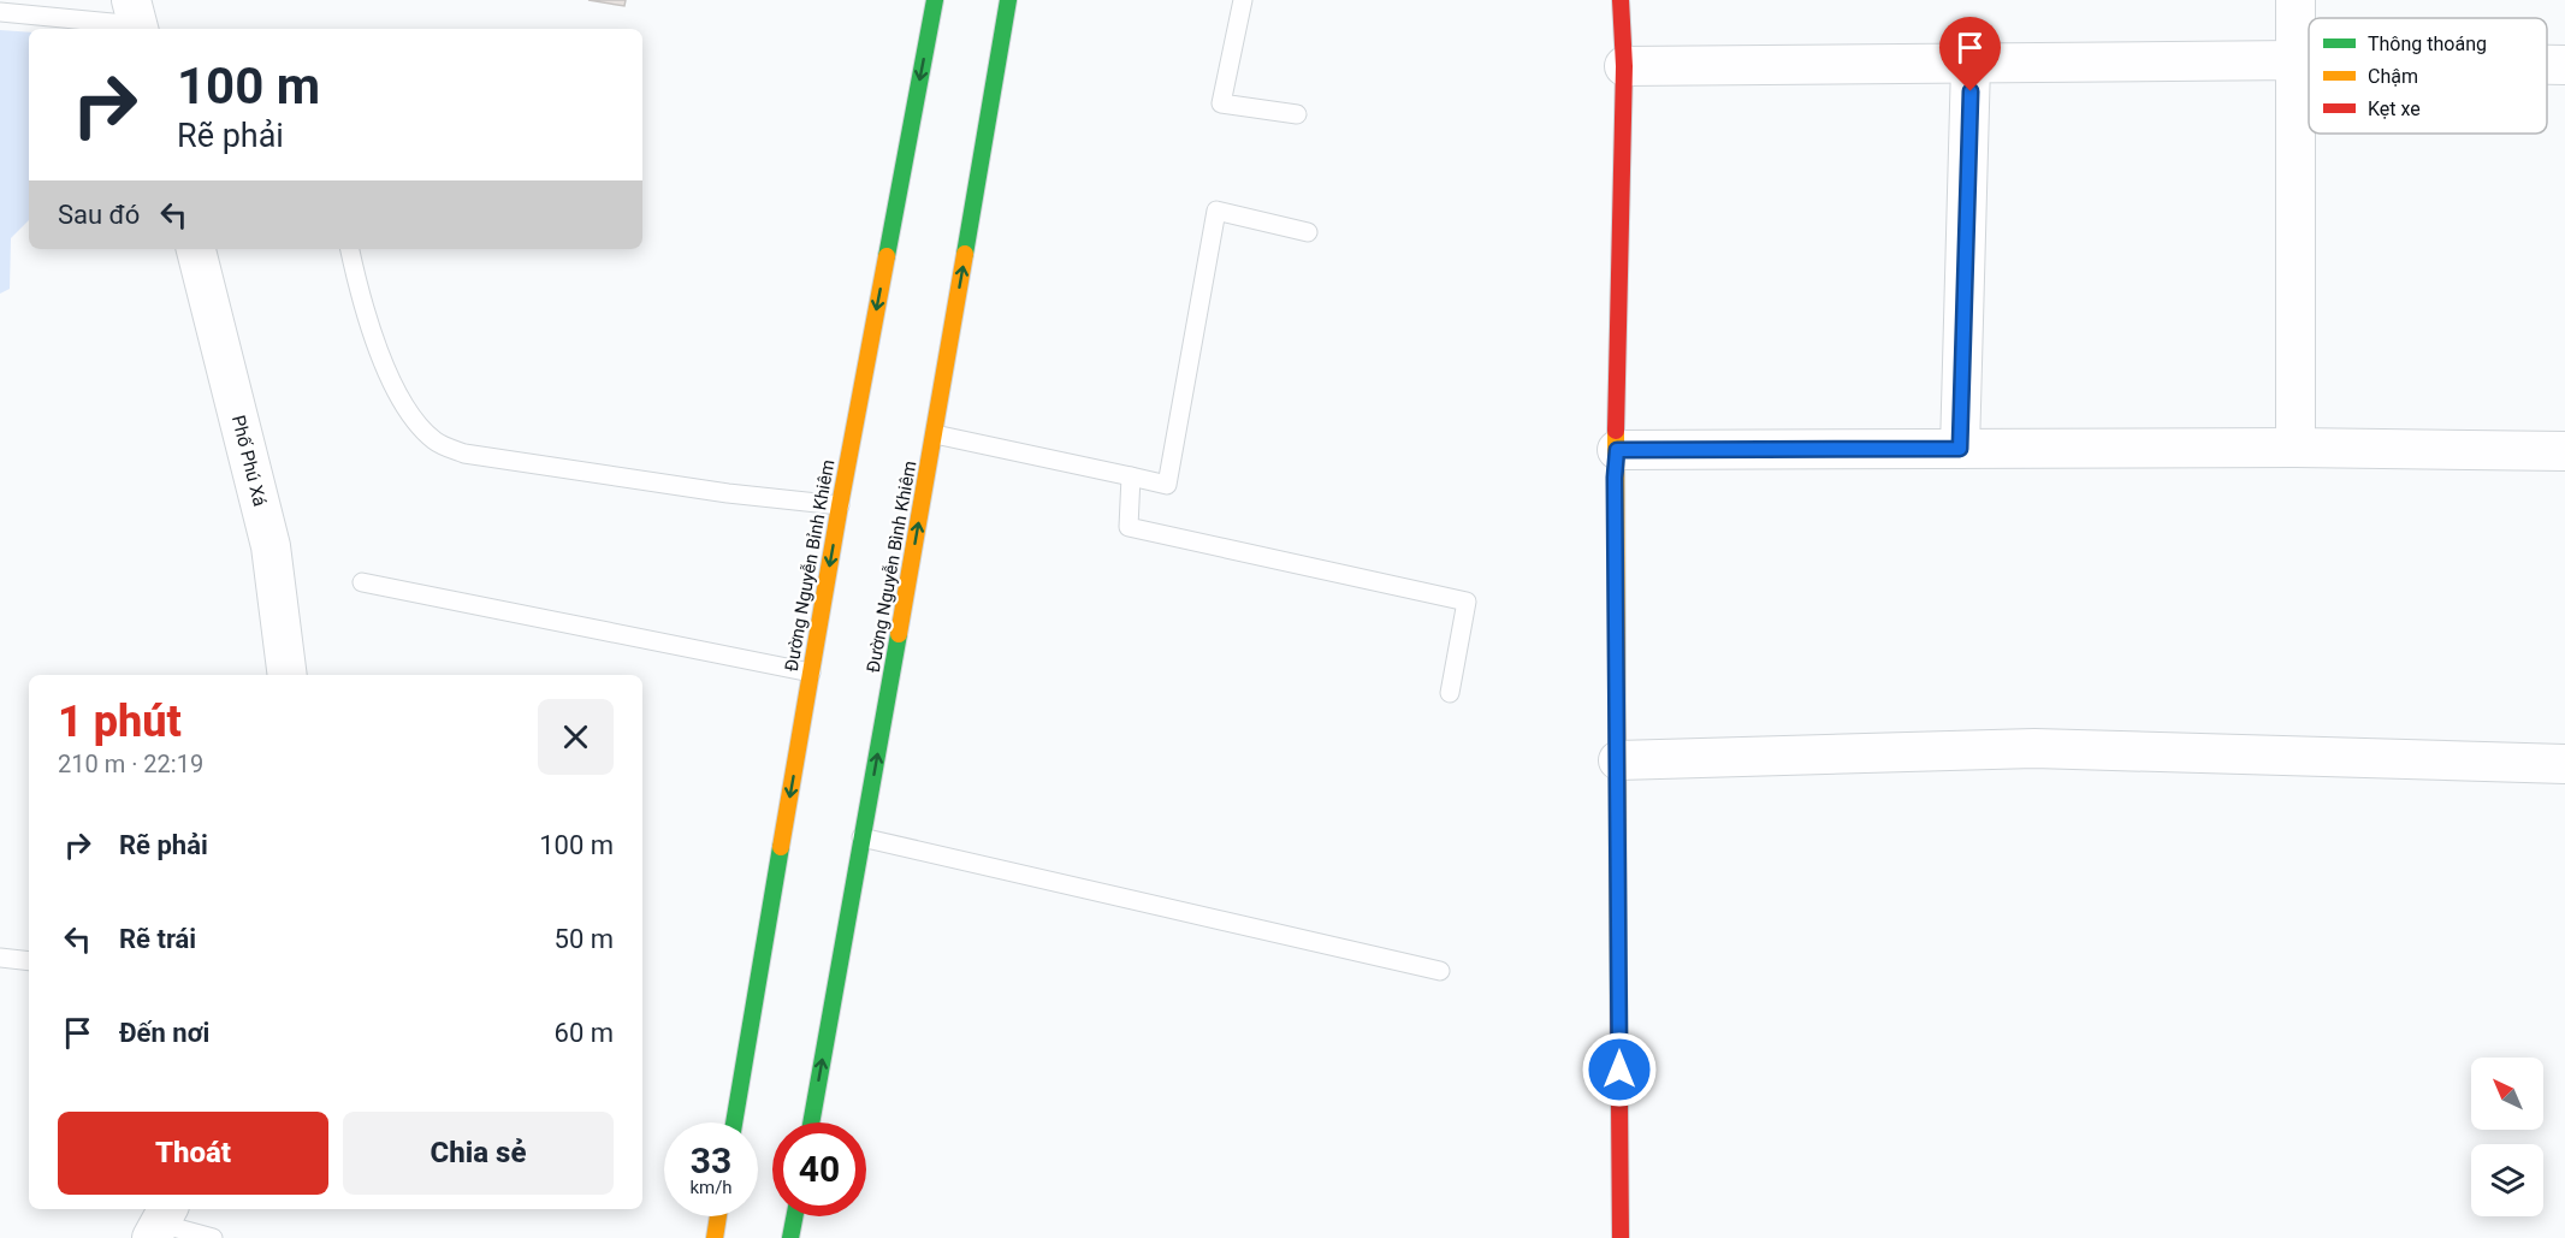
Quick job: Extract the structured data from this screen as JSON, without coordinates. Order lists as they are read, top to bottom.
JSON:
{
  "streets": {
    "main road": ["Đường Nguyễn Bỉnh Khiêm", "Đường Nguyễn Bình Khiêm"],
    "street": ["Phố Phú Xá"]
  },
  "one_way": ["Đường Nguyễn Bỉnh Khiêm", "Đường Nguyễn Bình Khiêm"],
  "legend": ["Thông thoáng", "Chậm", "Kẹt xe"],
  "north": "top left",
  "page": {
    "turn": ["100 m", "Rẽ phải"],
    "then": "Sau đó",
    "heading": ["1 phút", "210 m · 22:19"],
    "list": [
      {
        "name": "Rẽ phải",
        "value": "100 m"
      },
      {
        "name": "Rẽ trái",
        "value": "50 m"
      },
      {
        "name": "Đến nơi",
        "value": "60 m"
      }
    ],
    "buttons": ["Thoát", "Chia sẻ"],
    "speed": "33 km/h",
    "limit": "40"
  }
}
